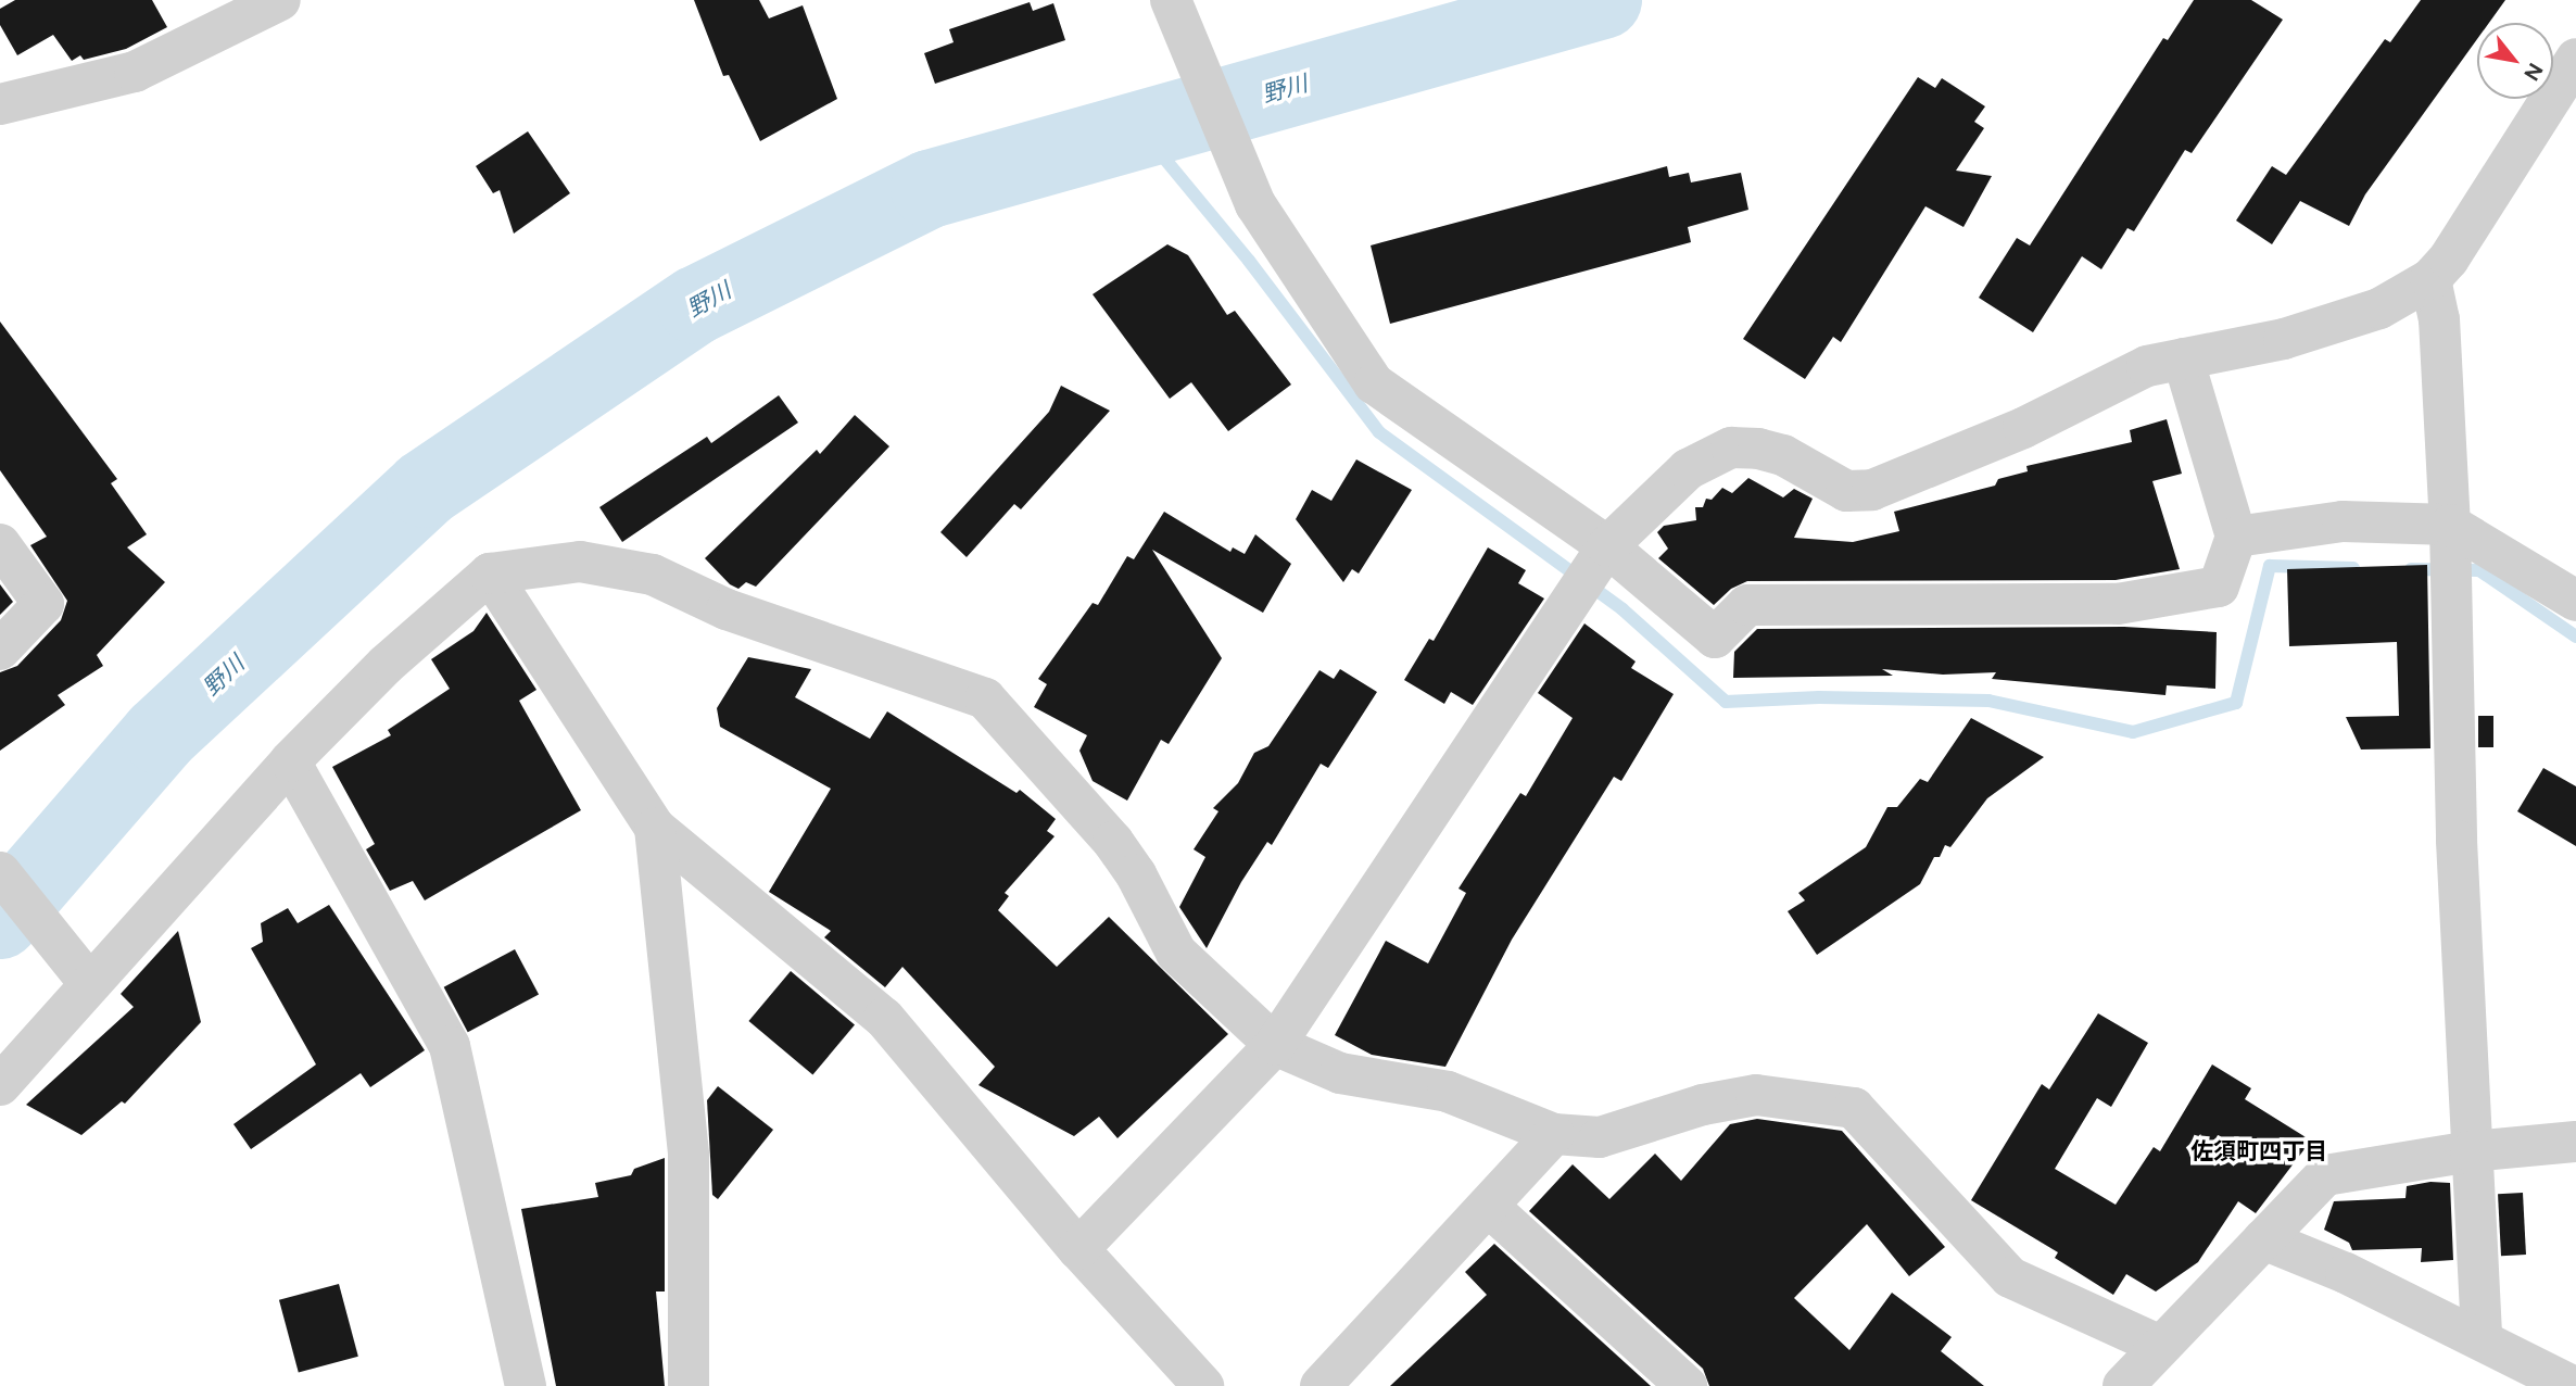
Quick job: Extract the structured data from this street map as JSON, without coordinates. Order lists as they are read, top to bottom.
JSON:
{
  "districts": ["佐須町四丁目"],
  "water": ["野川"],
  "north": "bottom right"
}
